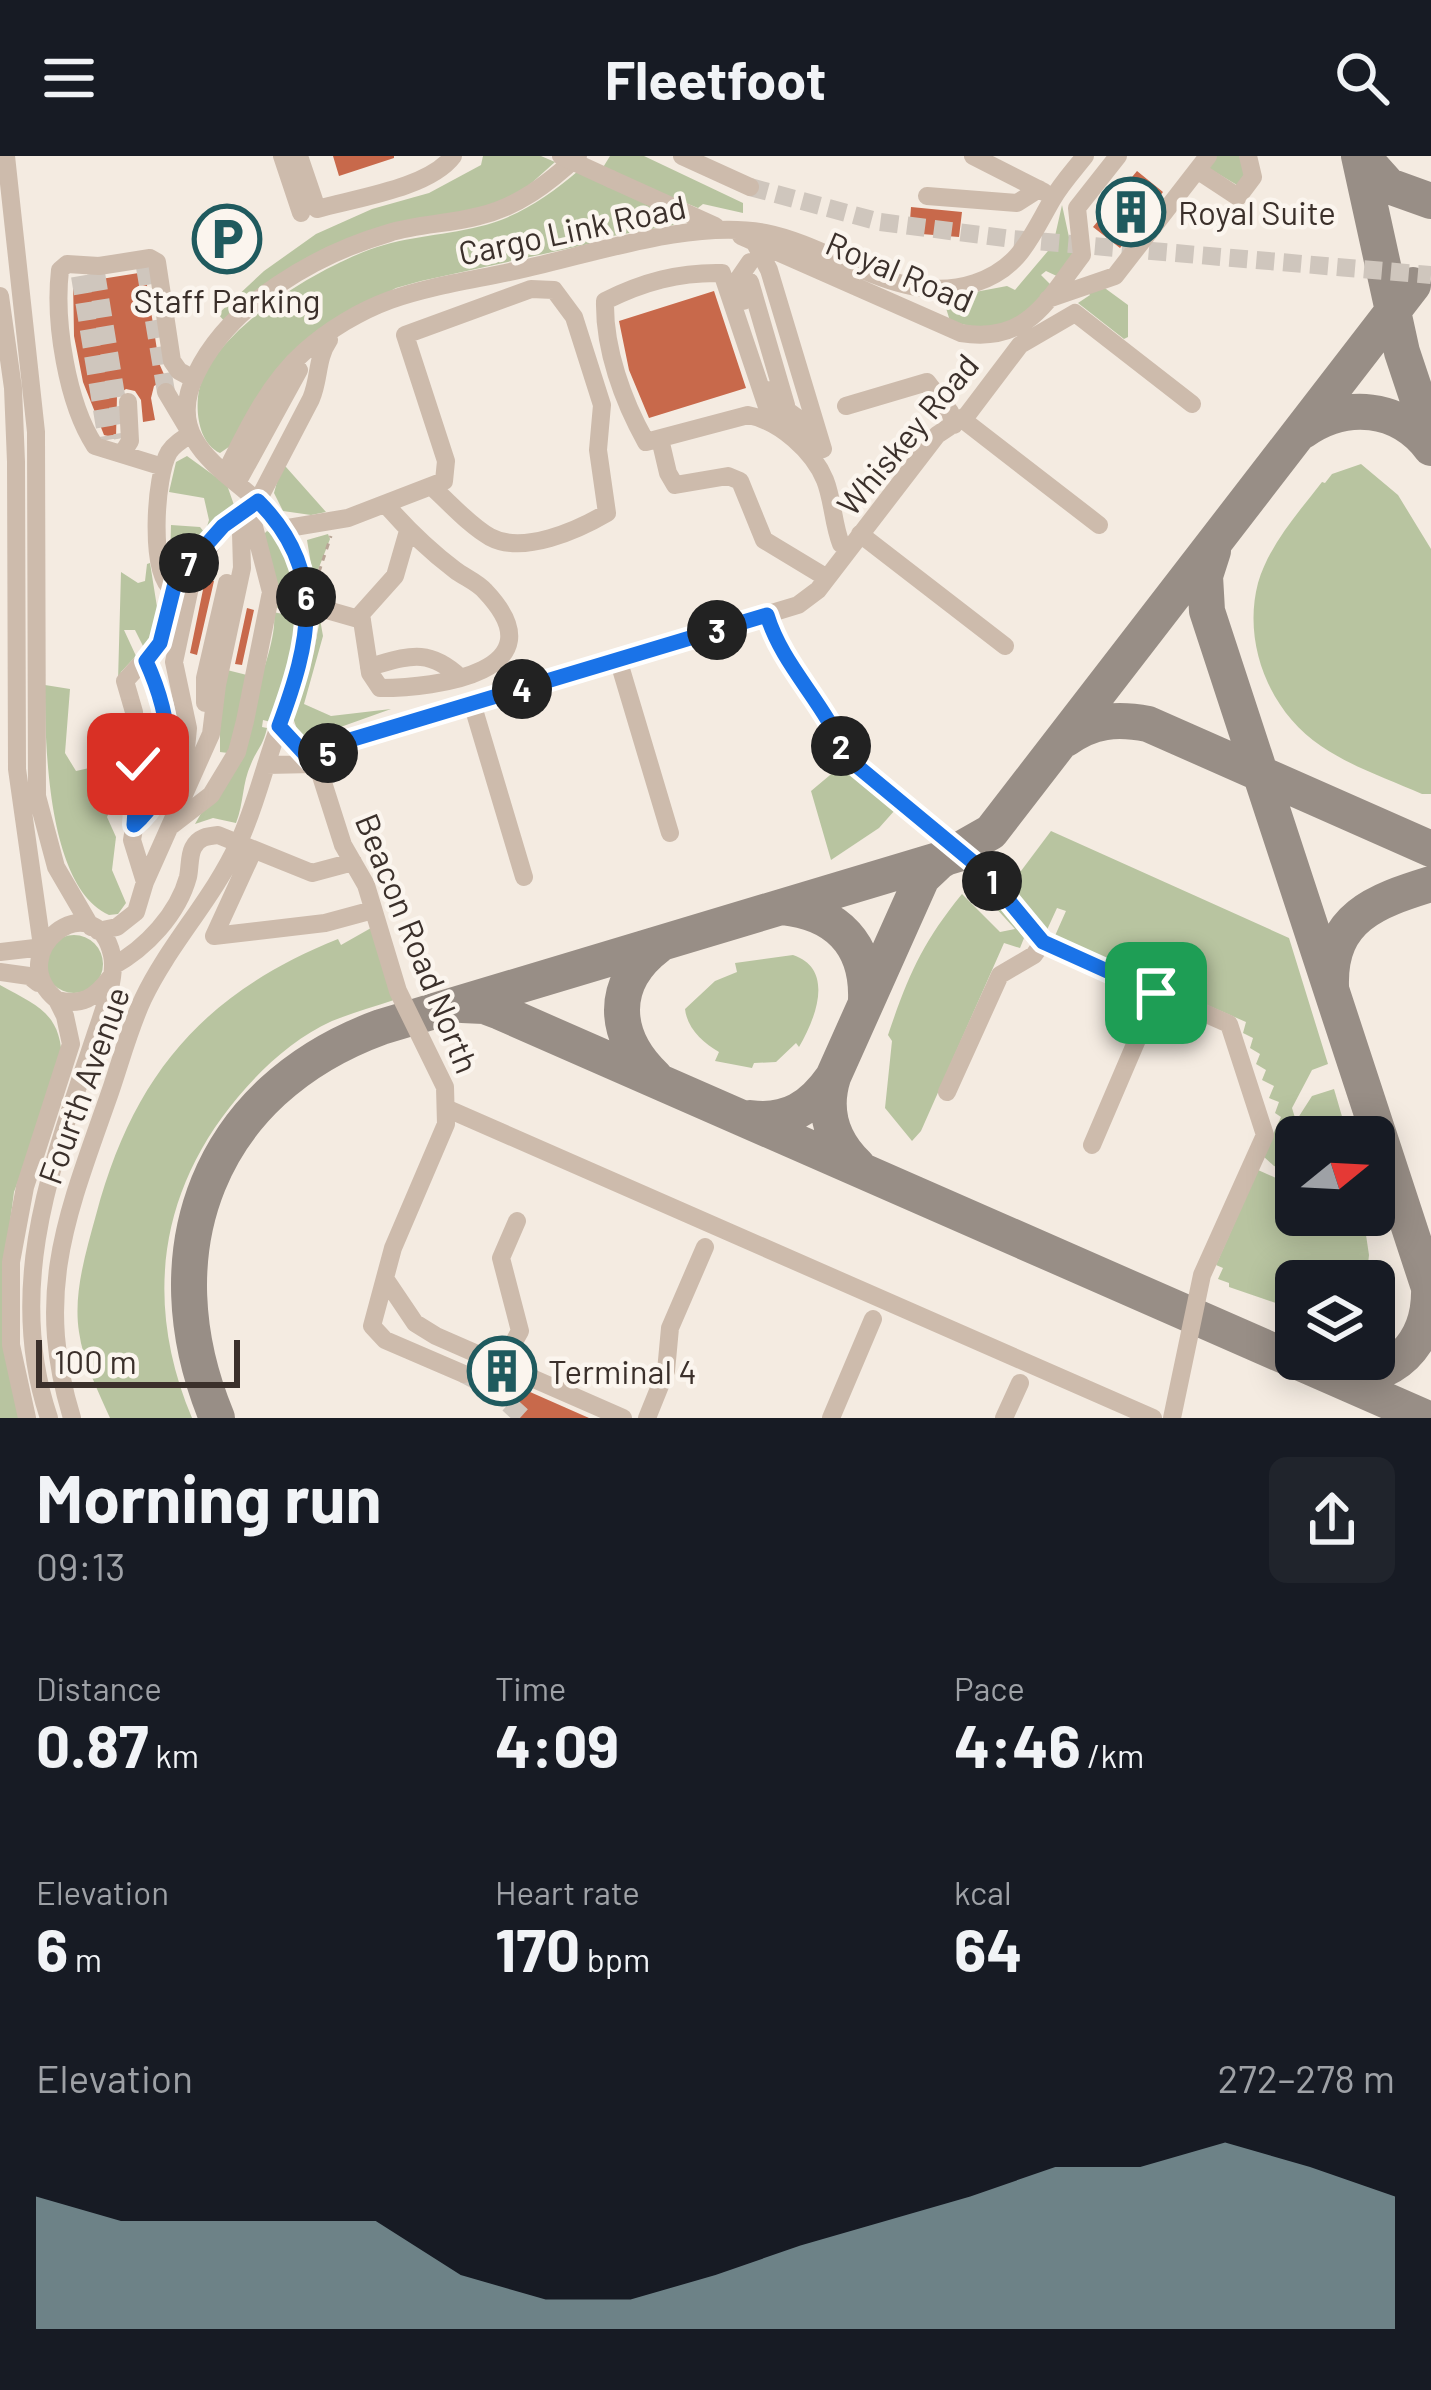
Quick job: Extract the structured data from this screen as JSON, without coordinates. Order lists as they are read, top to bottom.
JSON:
{
  "streets": {
    "street": [
      "Cargo Link Road",
      "Royal Road",
      "Whiskey Road",
      "Beacon Road North",
      "Fourth Avenue"
    ]
  },
  "crossings": [
    ["Cargo Link Road", "Royal Road"],
    ["Cargo Link Road", "Fourth Avenue"],
    ["Whiskey Road", "Beacon Road North"]
  ],
  "places": {
    "building": ["Royal Suite", "Terminal 4"],
    "parking": ["Staff Parking"]
  },
  "scale_bar": "100 m",
  "north": "right",
  "page": {
    "header": "Fleetfoot",
    "pins": [
      "7",
      "6",
      "3",
      "4",
      "2",
      "5",
      "1"
    ],
    "scale": "100 m",
    "heading": ["Morning run", "09:13"],
    "stats": [
      ["Distance", "0.87 km"],
      ["Time", "4:09"],
      ["Pace", "4:46 /km"],
      ["Elevation", "6 m"],
      ["Heart rate", "170 bpm"],
      ["kcal", "64"]
    ],
    "chart": ["Elevation", "272–278 m"]
  }
}
